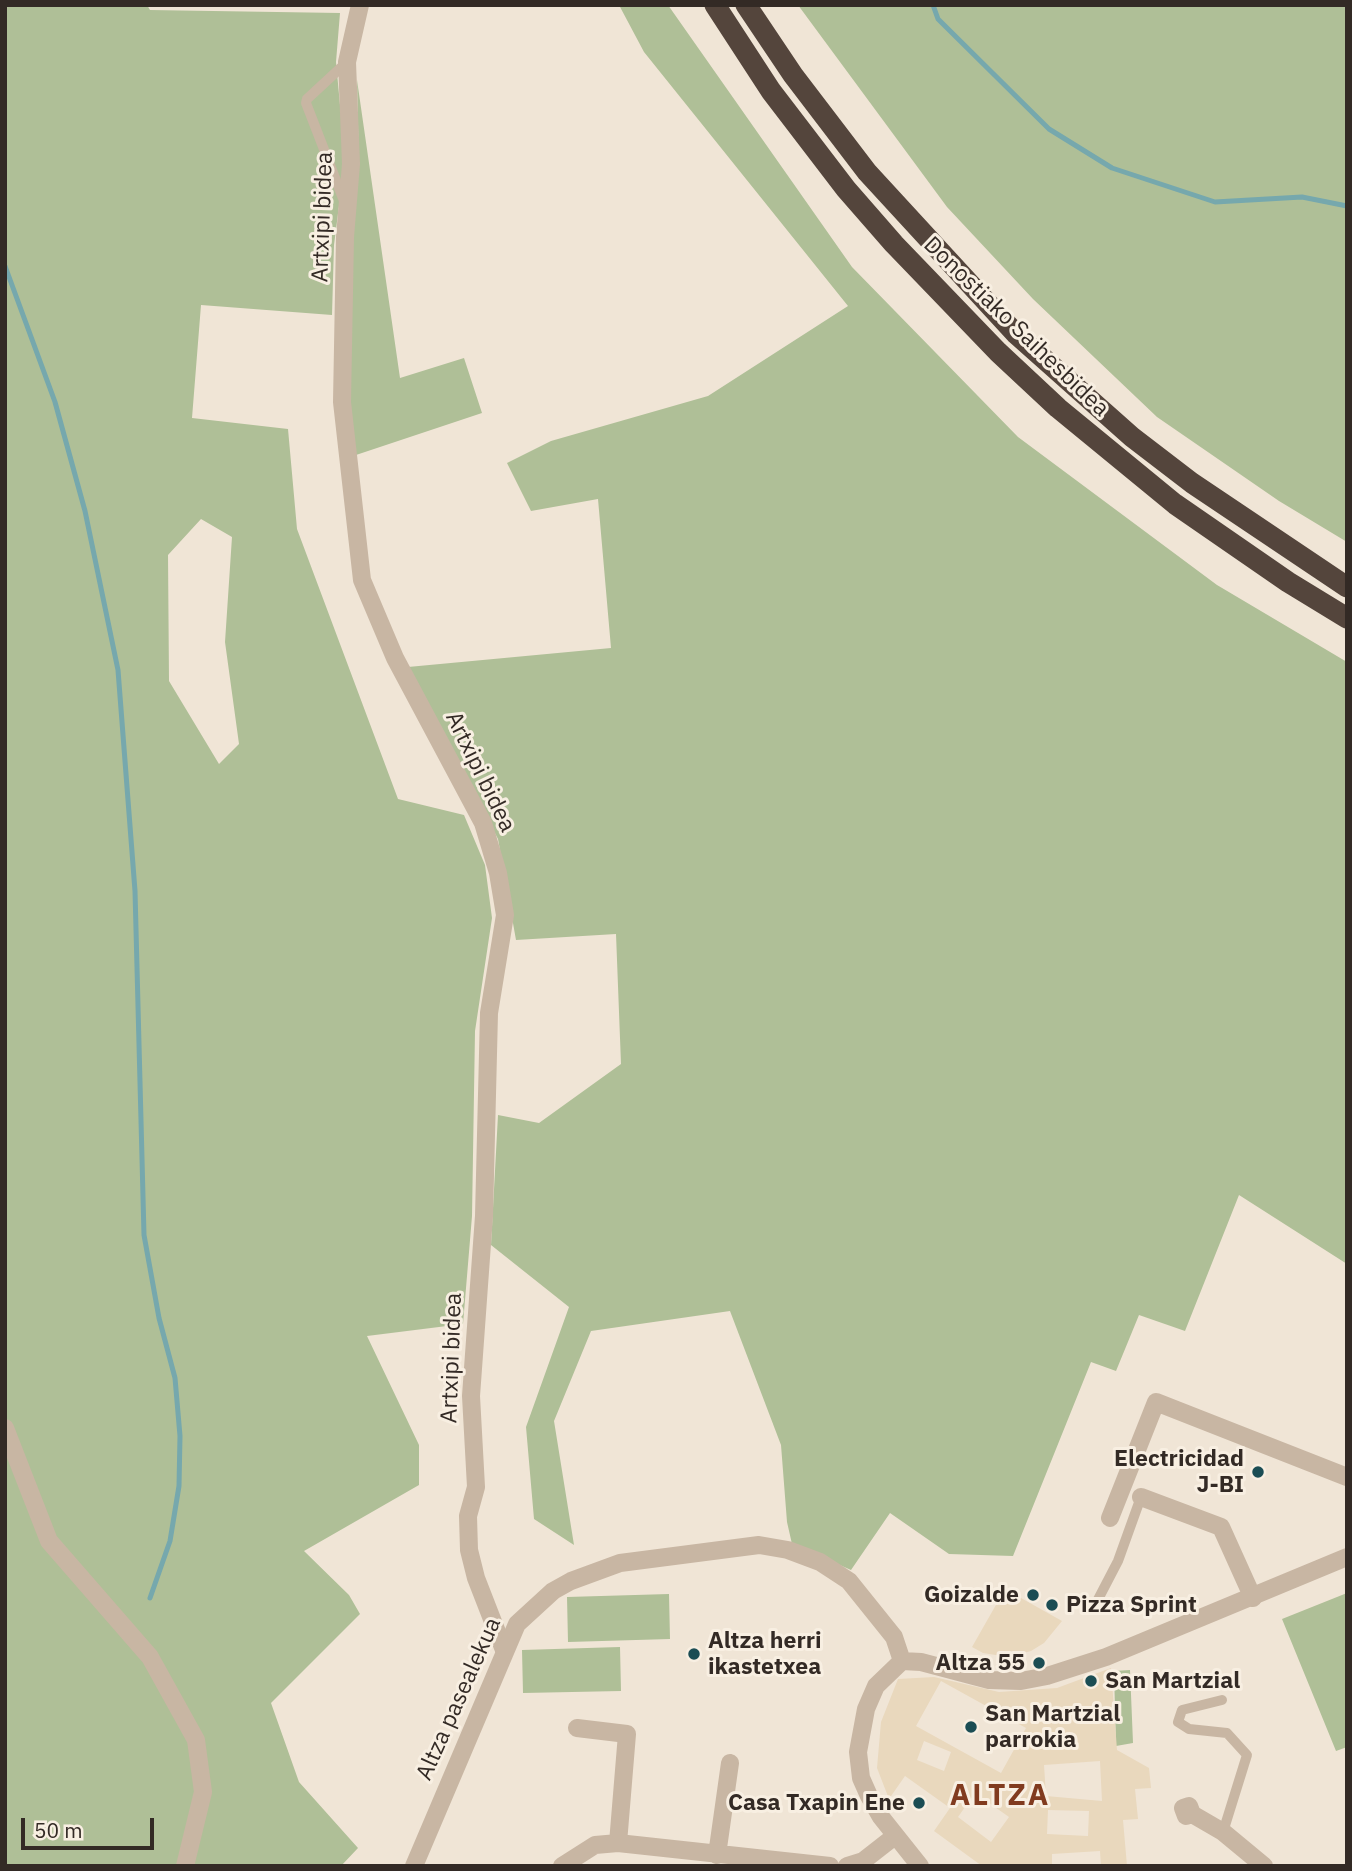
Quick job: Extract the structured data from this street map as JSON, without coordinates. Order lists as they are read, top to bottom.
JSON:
{
  "streets": {
    "highway": ["Donostiako Saihesbidea"],
    "street": ["Artxipi bidea", "Altza pasealekua"]
  },
  "crossings": [
    ["Artxipi bidea", "Altza pasealekua"]
  ],
  "districts": ["ALTZA"],
  "places": [
    "Electricidad J-BI",
    "Goizalde",
    "Pizza Sprint",
    "Altza herri ikastetxea",
    "Altza 55",
    "San Martzial",
    "San Martzial parrokia",
    "Casa Txapin Ene"
  ],
  "scale_bar": "50 m"
}
